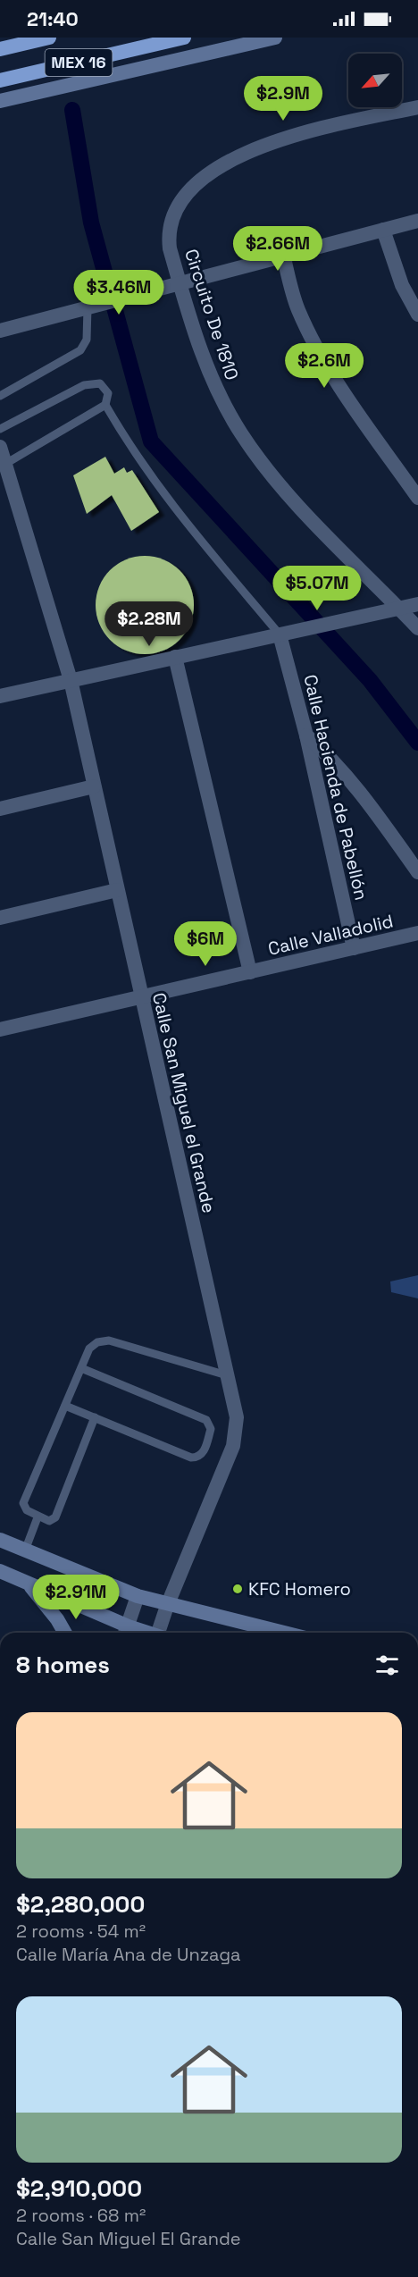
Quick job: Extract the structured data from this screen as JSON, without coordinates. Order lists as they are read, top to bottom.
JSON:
{
  "streets": {
    "highway": ["MEX 16"],
    "street": [
      "Circuito De 1810",
      "Calle Hacienda de Pabellón",
      "Calle Valladolid",
      "Calle San Miguel el Grande"
    ]
  },
  "crossings": [
    ["Calle Hacienda de Pabellón", "Calle Valladolid"],
    ["Calle Valladolid", "Calle San Miguel el Grande"]
  ],
  "places": ["KFC Homero"],
  "north": "bottom left",
  "page": {
    "status": "21:40",
    "price": [
      "$2.9M",
      "$2.66M",
      "$3.46M",
      "$2.6M",
      "$5.07M",
      "$2.28M",
      "$6M",
      "$2.91M"
    ],
    "heading": "8 homes",
    "list": [
      {
        "name": "$2,280,000",
        "note": "2 rooms · 54 m² · Calle María Ana de Unzaga"
      },
      {
        "name": "$2,910,000",
        "note": "2 rooms · 68 m² · Calle San Miguel El Grande"
      }
    ]
  }
}
